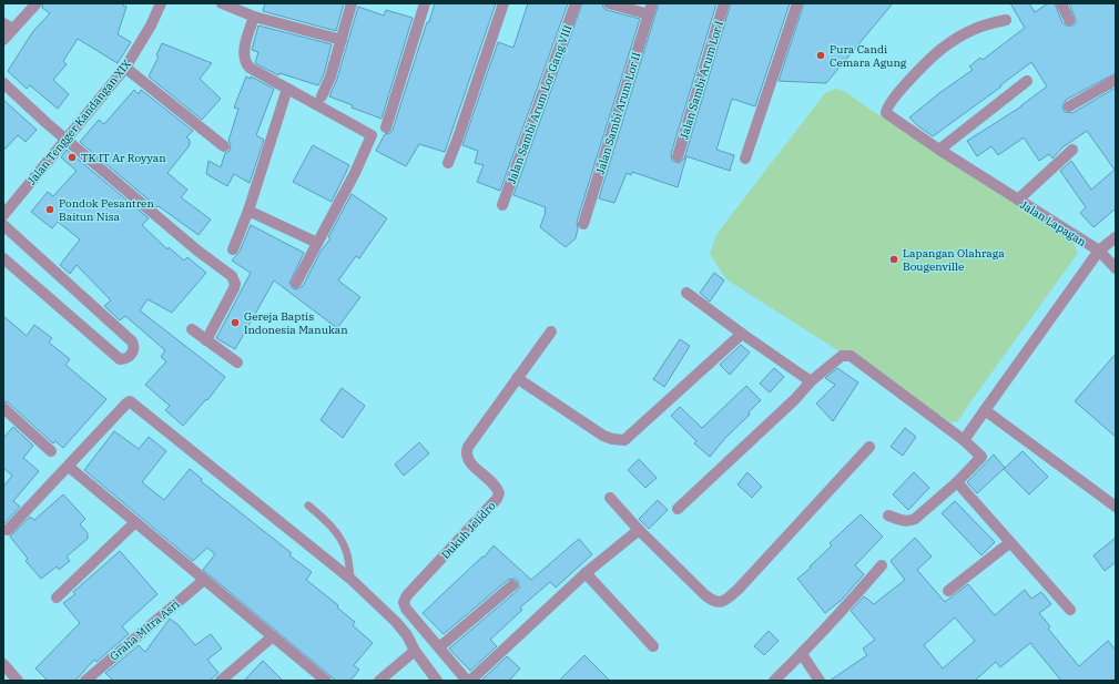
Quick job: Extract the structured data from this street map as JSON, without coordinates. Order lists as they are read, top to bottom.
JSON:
{
  "streets": {
    "street": [
      "Jalan Sambi Arum Lor I",
      "Jalan Sambi Arum Lor Gang VIII",
      "Jalan Sambi Arum Lor II",
      "Jalan Tengger Kandangan XIX",
      "Jalan Lapagan",
      "Dukuh Jelidro",
      "Graha Mitra Asri"
    ]
  },
  "places": [
    "Pura Candi Cemara Agung",
    "TK IT Ar Royyan",
    "Pondok Pesantren Baitun Nisa",
    "Lapangan Olahraga Bougenville",
    "Gereja Baptis Indonesia Manukan"
  ]
}
